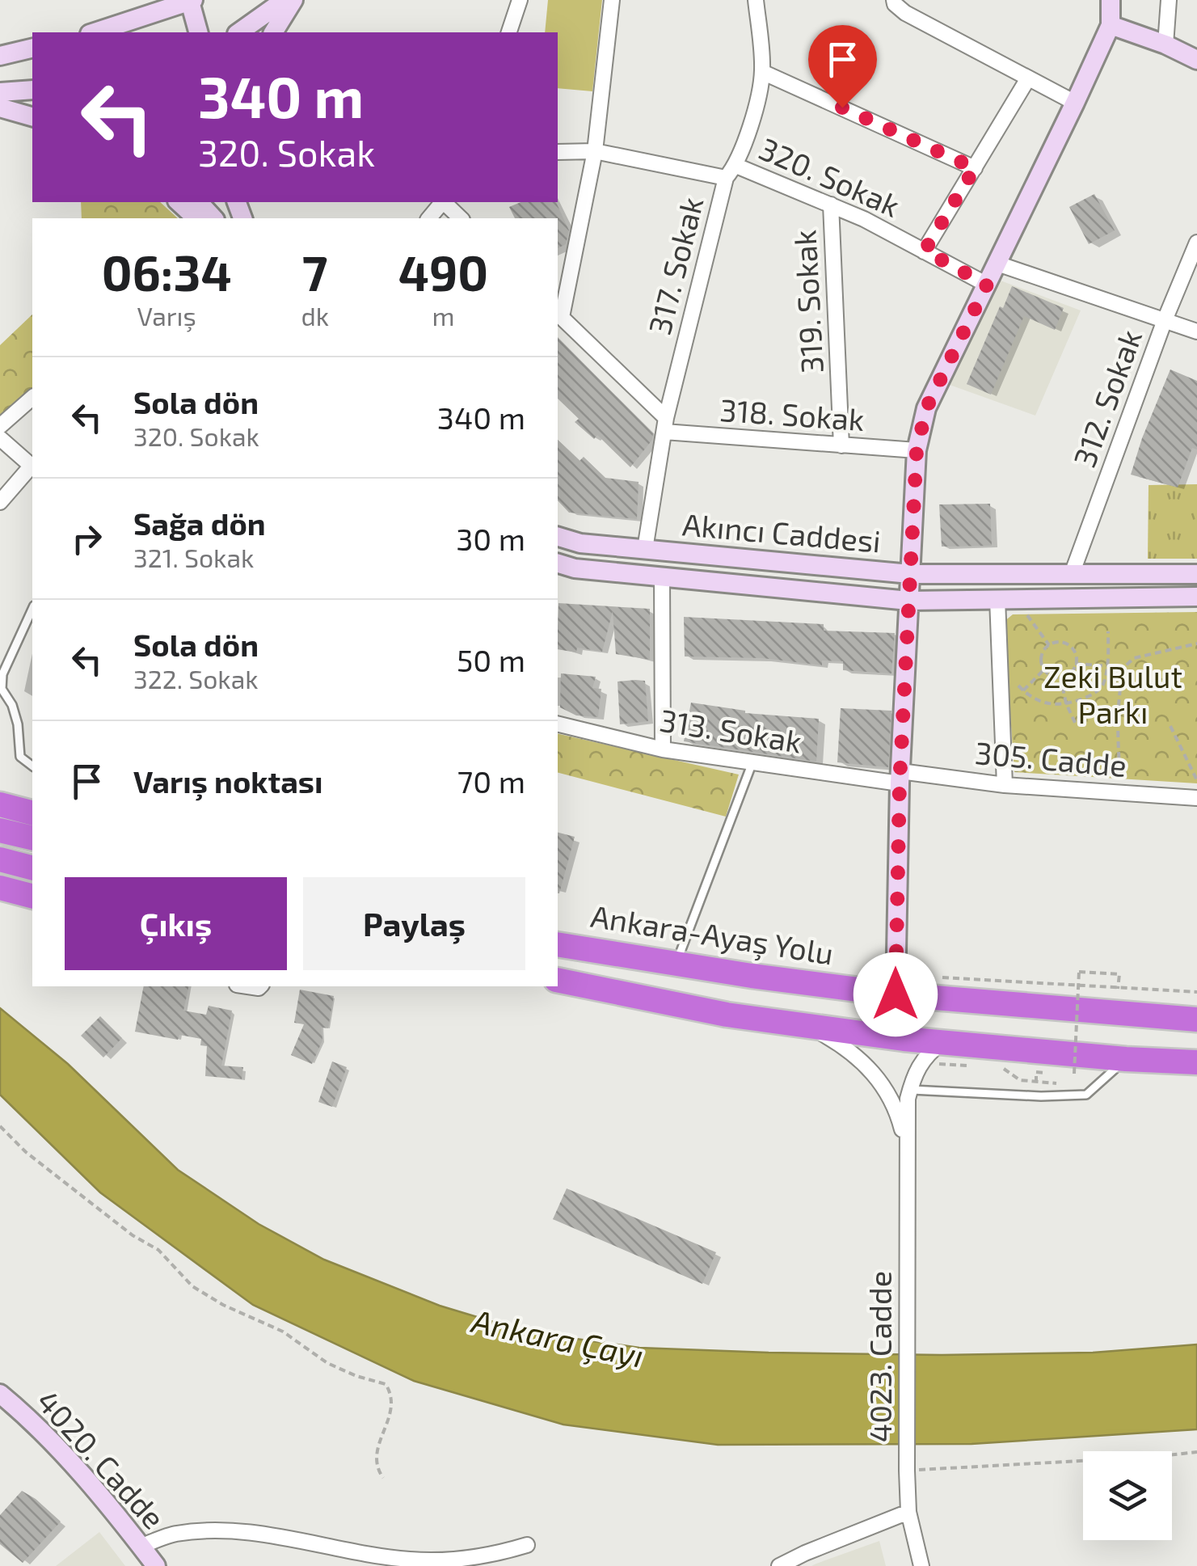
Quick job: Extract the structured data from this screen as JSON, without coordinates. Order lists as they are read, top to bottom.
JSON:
{
  "streets": {
    "highway": ["Ankara-Ayaş Yolu"],
    "street": [
      "320. Sokak",
      "317. Sokak",
      "319. Sokak",
      "312. Sokak",
      "318. Sokak",
      "Akıncı Caddesi",
      "313. Sokak",
      "305. Cadde",
      "4023. Cadde",
      "4020. Cadde"
    ]
  },
  "crossings": [
    ["320. Sokak", "317. Sokak"],
    ["320. Sokak", "319. Sokak"],
    ["317. Sokak", "318. Sokak"],
    ["317. Sokak", "Akıncı Caddesi"],
    ["319. Sokak", "318. Sokak"],
    ["312. Sokak", "Akıncı Caddesi"],
    ["313. Sokak", "305. Cadde"]
  ],
  "water": ["Ankara Çayı"],
  "parks": ["Zeki Bulut Parkı"],
  "page": {
    "turn": ["340 m", "320. Sokak"],
    "eta": [
      "06:34",
      "Varış",
      "7",
      "dk",
      "490",
      "m"
    ],
    "list": [
      {
        "name": "Sola dön",
        "note": "320. Sokak",
        "value": "340 m"
      },
      {
        "name": "Sağa dön",
        "note": "321. Sokak",
        "value": "30 m"
      },
      {
        "name": "Sola dön",
        "note": "322. Sokak",
        "value": "50 m"
      },
      {
        "name": "Varış noktası",
        "value": "70 m"
      }
    ],
    "buttons": ["Çıkış", "Paylaş"]
  }
}
